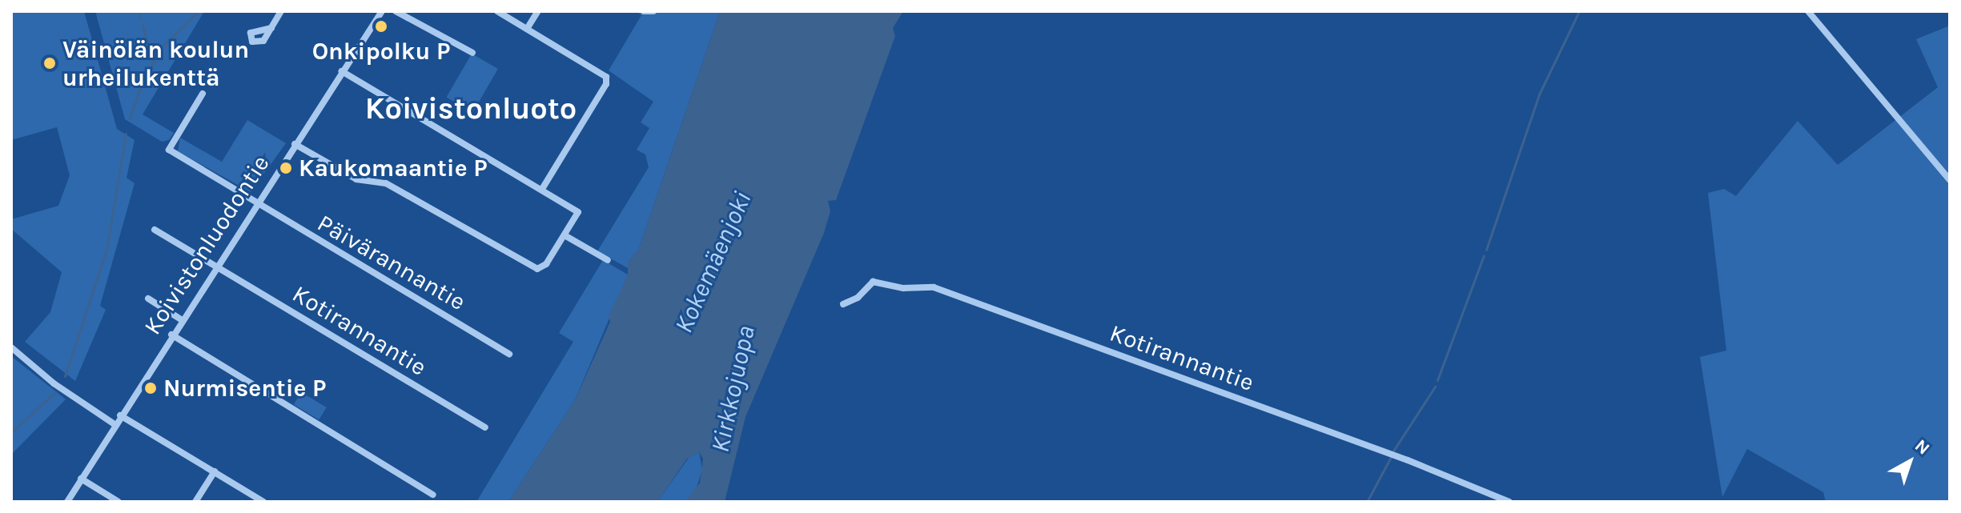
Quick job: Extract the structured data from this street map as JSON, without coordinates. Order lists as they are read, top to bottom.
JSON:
{
  "streets": {
    "street": ["Koivistonluodontie", "Päivärannantie", "Kotirannantie"]
  },
  "crossings": [
    ["Koivistonluodontie", "Päivärannantie"],
    ["Koivistonluodontie", "Kotirannantie"]
  ],
  "districts": ["Koivistonluoto"],
  "water": ["Kokemäenjoki", "Kirkkojuopa"],
  "places": [
    "Onkipolku P",
    "Väinölän koulun urheilukenttä",
    "Kaukomaantie P",
    "Nurmisentie P"
  ],
  "north": "top right"
}
